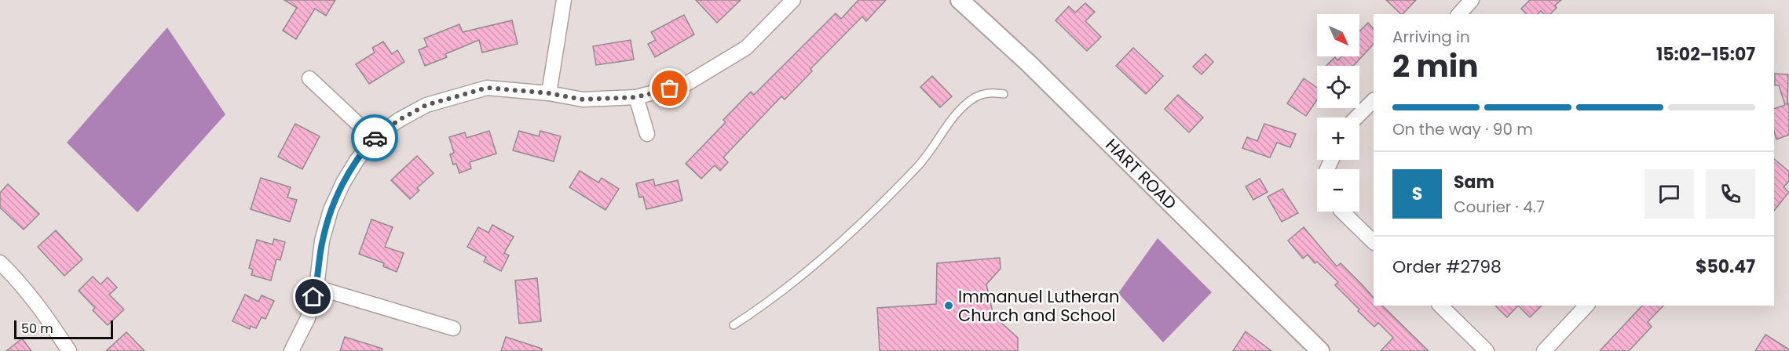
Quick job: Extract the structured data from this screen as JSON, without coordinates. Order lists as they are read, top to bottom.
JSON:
{
  "streets": {
    "street": ["HART ROAD"]
  },
  "places": ["Immanuel Lutheran Church and School"],
  "scale_bar": "50 m",
  "north": "bottom right",
  "page": {
    "map_buttons": ["+", "−"],
    "heading": ["2 min", "Arriving in", "15:02–15:07"],
    "panel": [
      "Sam",
      "Courier · 4.7",
      "Order #2798",
      "$50.47"
    ],
    "bar": "On the way · 90 m",
    "round": "S",
    "scale": "50 m"
  }
}
